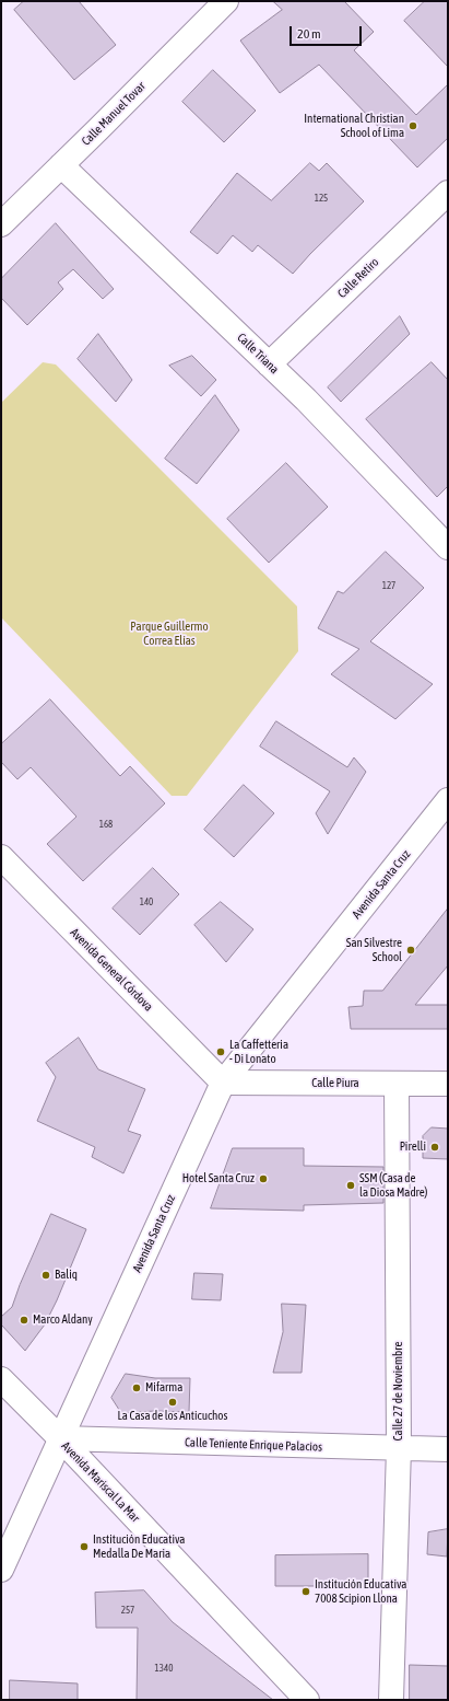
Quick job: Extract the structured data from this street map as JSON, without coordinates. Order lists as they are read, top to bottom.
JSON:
{
  "streets": {
    "street": [
      "Calle Manuel Tovar",
      "Calle Retiro",
      "Calle Triana",
      "Avenida Santa Cruz",
      "Avenida General Córdova",
      "Calle Piura",
      "Calle 27 de Noviembre",
      "Calle Teniente Enrique Palacios",
      "Avenida Mariscal La Mar"
    ]
  },
  "crossings": [
    ["Calle Manuel Tovar", "Calle Triana"],
    ["Calle Retiro", "Calle Triana"],
    ["Avenida Santa Cruz", "Avenida General Córdova"],
    ["Avenida Santa Cruz", "Calle Piura"],
    ["Avenida Santa Cruz", "Calle Teniente Enrique Palacios"],
    ["Avenida Santa Cruz", "Avenida Mariscal La Mar"],
    ["Avenida General Córdova", "Calle Piura"],
    ["Calle Piura", "Calle 27 de Noviembre"],
    ["Calle 27 de Noviembre", "Calle Teniente Enrique Palacios"],
    ["Calle Teniente Enrique Palacios", "Avenida Mariscal La Mar"]
  ],
  "parks": ["Parque Guillermo Correa Elías"],
  "places": [
    "International Christian School of Lima",
    "San Silvestre School",
    "La Caffetteria - Di Lonato",
    "Pirelli",
    "Hotel Santa Cruz",
    "SSM (Casa de la Diosa Madre)",
    "Baliq",
    "Marco Aldany",
    "Mifarma",
    "La Casa de los Anticuchos",
    "Institución Educativa Medalla De Maria",
    "Institución Educativa 7008 Scipion Llona"
  ],
  "house_numbers": [
    "125",
    "127",
    "168",
    "140",
    "257",
    "1340"
  ],
  "scale_bar": "20 m"
}
